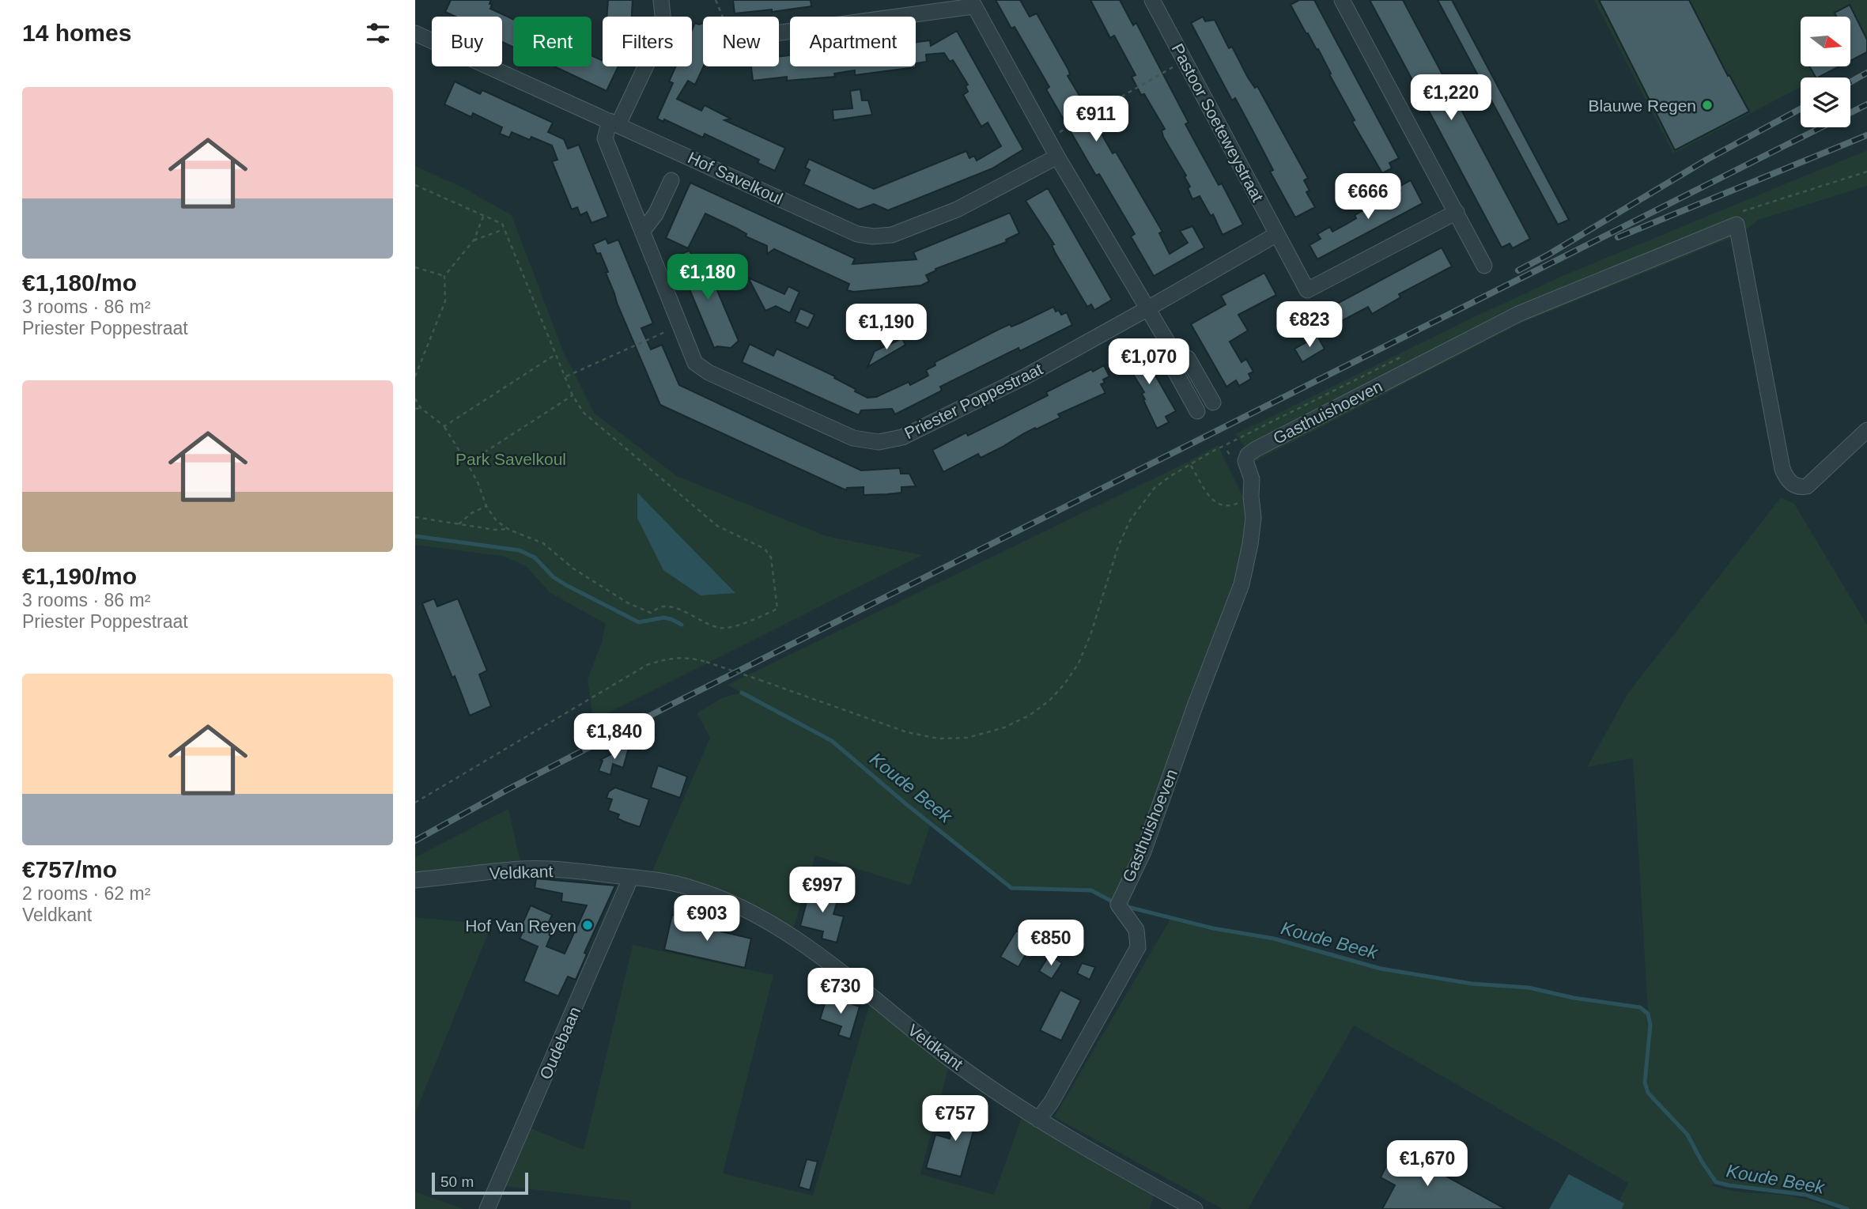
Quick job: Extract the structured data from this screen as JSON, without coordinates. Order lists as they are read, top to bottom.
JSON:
{
  "streets": {
    "street": [
      "Pastoor Soeteweystraat",
      "Hof Savelkoul",
      "Priester Poppestraat",
      "Gasthuishoeven",
      "Veldkant",
      "Oudebaan"
    ]
  },
  "crossings": [
    ["Pastoor Soeteweystraat", "Priester Poppestraat"],
    ["Hof Savelkoul", "Priester Poppestraat"],
    ["Gasthuishoeven", "Veldkant"],
    ["Veldkant", "Oudebaan"]
  ],
  "water": ["Koude Beek"],
  "parks": ["Park Savelkoul"],
  "places": ["Blauwe Regen", "Hof Van Reyen"],
  "scale_bar": "50 m",
  "north": "right",
  "page": {
    "heading": "14 homes",
    "chip": [
      "Buy",
      "Rent",
      "Filters",
      "New",
      "Apartment"
    ],
    "list": [
      {
        "name": "€1,180/mo",
        "note": "3 rooms · 86 m² · Priester Poppestraat"
      },
      {
        "name": "€1,190/mo",
        "note": "3 rooms · 86 m² · Priester Poppestraat"
      },
      {
        "name": "€757/mo",
        "note": "2 rooms · 62 m² · Veldkant"
      }
    ],
    "price": [
      "€1,220",
      "€911",
      "€666",
      "€1,180",
      "€823",
      "€1,190",
      "€1,070",
      "€1,840",
      "€997",
      "€903",
      "€850",
      "€730",
      "€757",
      "€1,670"
    ],
    "scale": "50 m"
  }
}
